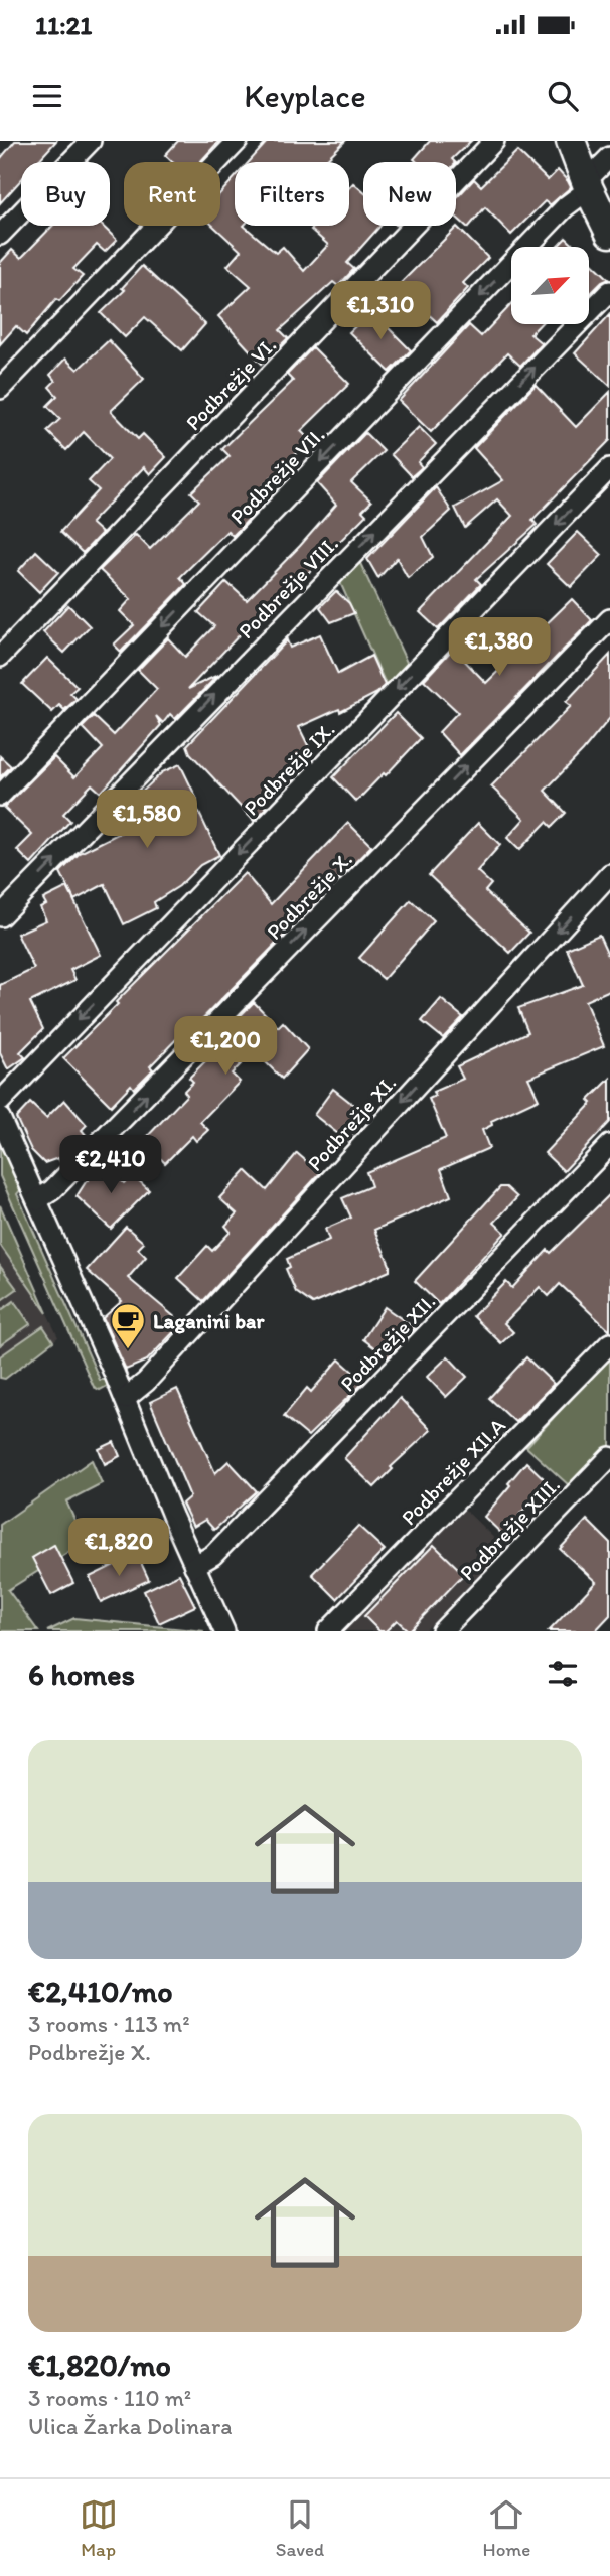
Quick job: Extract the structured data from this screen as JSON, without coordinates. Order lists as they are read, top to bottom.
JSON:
{
  "streets": {
    "street": [
      "Podbrežje VI.",
      "Podbrežje VII.",
      "Podbrežje VIII.",
      "Podbrežje IX.",
      "Podbrežje X.",
      "Podbrežje XI.",
      "Podbrežje XII.",
      "Podbrežje XII.A",
      "Podbrežje XIII."
    ]
  },
  "one_way": [
    "Podbrežje VII.",
    "Podbrežje VIII.",
    "Podbrežje IX.",
    "Podbrežje X.",
    "Podbrežje XI."
  ],
  "places": {
    "cafe": ["Laganini bar"]
  },
  "north": "top right",
  "page": {
    "status": "11:21",
    "header": "Keyplace",
    "chip": [
      "Buy",
      "Rent",
      "Filters",
      "New"
    ],
    "price": [
      "€1,310",
      "€1,380",
      "€1,580",
      "€1,200",
      "€2,410",
      "€1,820"
    ],
    "heading": "6 homes",
    "list": [
      {
        "name": "€2,410/mo",
        "note": "3 rooms · 113 m² · Podbrežje X."
      },
      {
        "name": "€1,820/mo",
        "note": "3 rooms · 110 m² · Ulica Žarka Dolinara"
      }
    ],
    "tabs": ["Map", "Saved", "Home"]
  }
}
